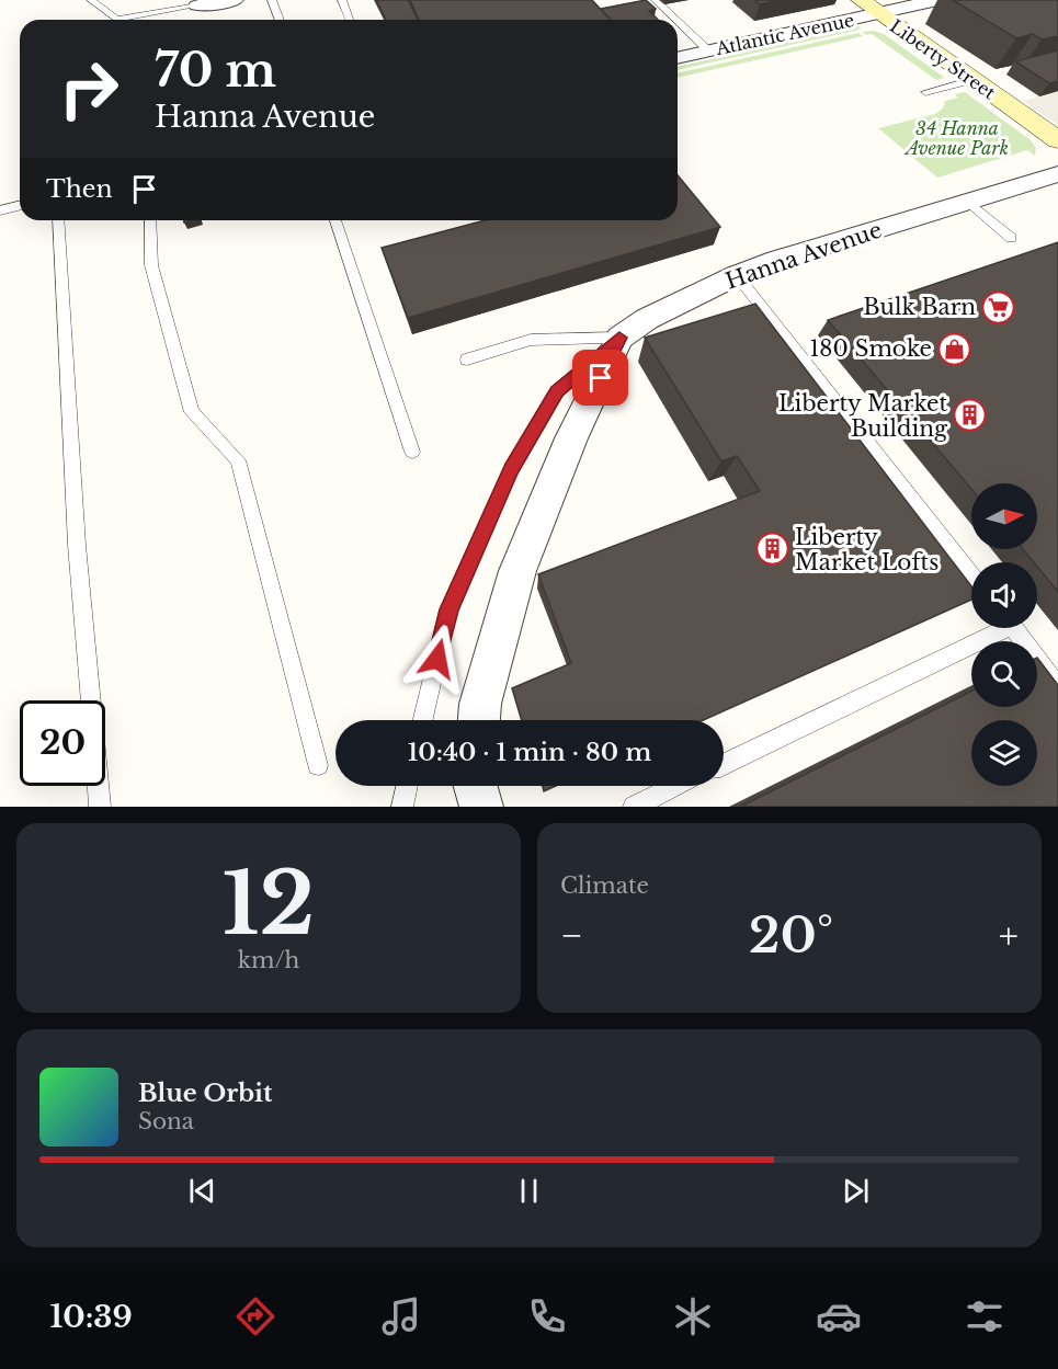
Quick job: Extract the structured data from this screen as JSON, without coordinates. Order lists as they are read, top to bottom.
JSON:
{
  "streets": {
    "street": ["Atlantic Avenue", "Liberty Street", "Hanna Avenue"]
  },
  "crossings": [
    ["Atlantic Avenue", "Liberty Street"]
  ],
  "parks": ["34 Hanna Avenue Park"],
  "places": {
    "supermarket": ["Bulk Barn"],
    "shop": ["180 Smoke"],
    "building": ["Liberty Market Building", "Liberty Market Lofts"]
  },
  "north": "right",
  "page": {
    "turn": ["70 m", "Hanna Avenue"],
    "then": "Then",
    "limit": "20",
    "trip": "10:40 · 1 min · 80 m",
    "tile": [
      ["12", "km/h"],
      "Climate"
    ],
    "heat": ["−", "20°", "+"],
    "song": ["Blue Orbit", "Sona"],
    "tabs": "10:39"
  }
}
